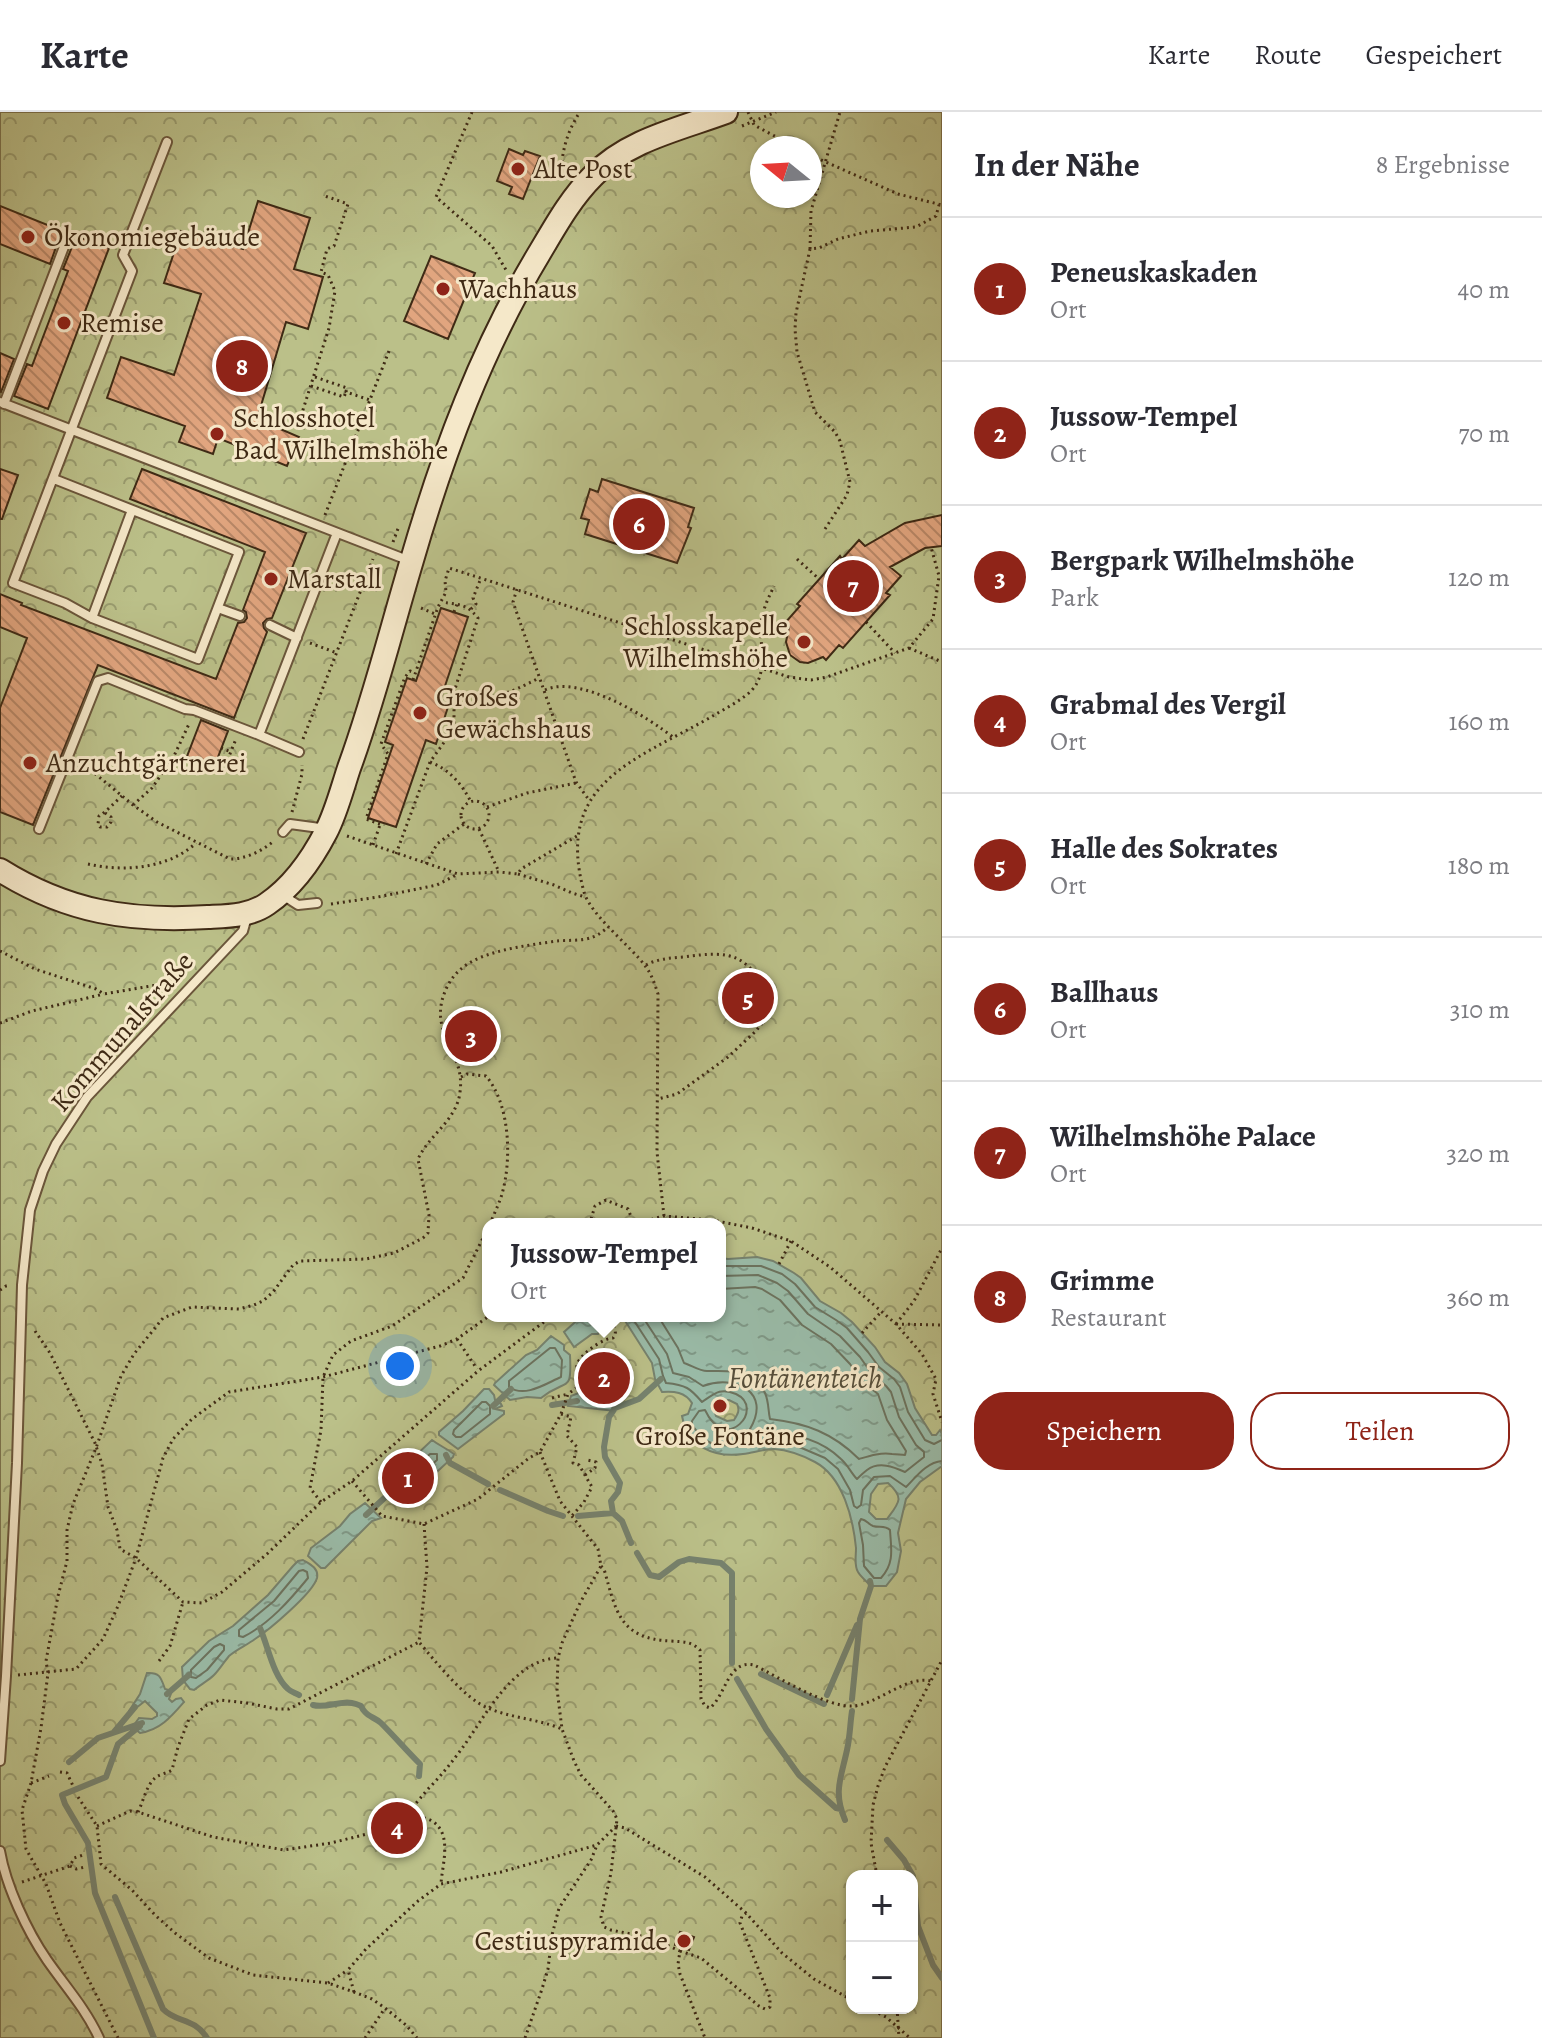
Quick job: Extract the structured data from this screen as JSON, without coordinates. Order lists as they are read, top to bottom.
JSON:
{
  "streets": {
    "lane": ["Kommunalstraße"]
  },
  "water": ["Fontänenteich"],
  "places": [
    "Alte Post",
    "Ökonomiegebäude",
    "Wachhaus",
    "Remise",
    "Schlosshotel Bad Wilhelmshöhe",
    "Marstall",
    "Schlosskapelle Wilhelmshöhe",
    "Großes Gewächshaus",
    "Anzuchtgärtnerei",
    "Große Fontäne",
    "Cestiuspyramide"
  ],
  "north": "left",
  "page": {
    "header": "Karte",
    "nav": ["Karte", "Route", "Gespeichert"],
    "heading": ["In der Nähe", "8 Ergebnisse"],
    "list": [
      {
        "mark": "1",
        "name": "Peneuskaskaden",
        "note": "Ort",
        "value": "40 m"
      },
      {
        "mark": "2",
        "name": "Jussow-Tempel",
        "note": "Ort",
        "value": "70 m"
      },
      {
        "mark": "3",
        "name": "Bergpark Wilhelmshöhe",
        "note": "Park",
        "value": "120 m"
      },
      {
        "mark": "4",
        "name": "Grabmal des Vergil",
        "note": "Ort",
        "value": "160 m"
      },
      {
        "mark": "5",
        "name": "Halle des Sokrates",
        "note": "Ort",
        "value": "180 m"
      },
      {
        "mark": "6",
        "name": "Ballhaus",
        "note": "Ort",
        "value": "310 m"
      },
      {
        "mark": "7",
        "name": "Wilhelmshöhe Palace",
        "note": "Ort",
        "value": "320 m"
      },
      {
        "mark": "8",
        "name": "Grimme",
        "note": "Restaurant",
        "value": "360 m"
      }
    ],
    "pins": [
      "8",
      "6",
      "7",
      "5",
      "3",
      "2",
      "1",
      "4"
    ],
    "popup": ["Jussow-Tempel", "Ort"],
    "buttons": ["Speichern", "Teilen"],
    "map_buttons": ["+", "−"]
  }
}
